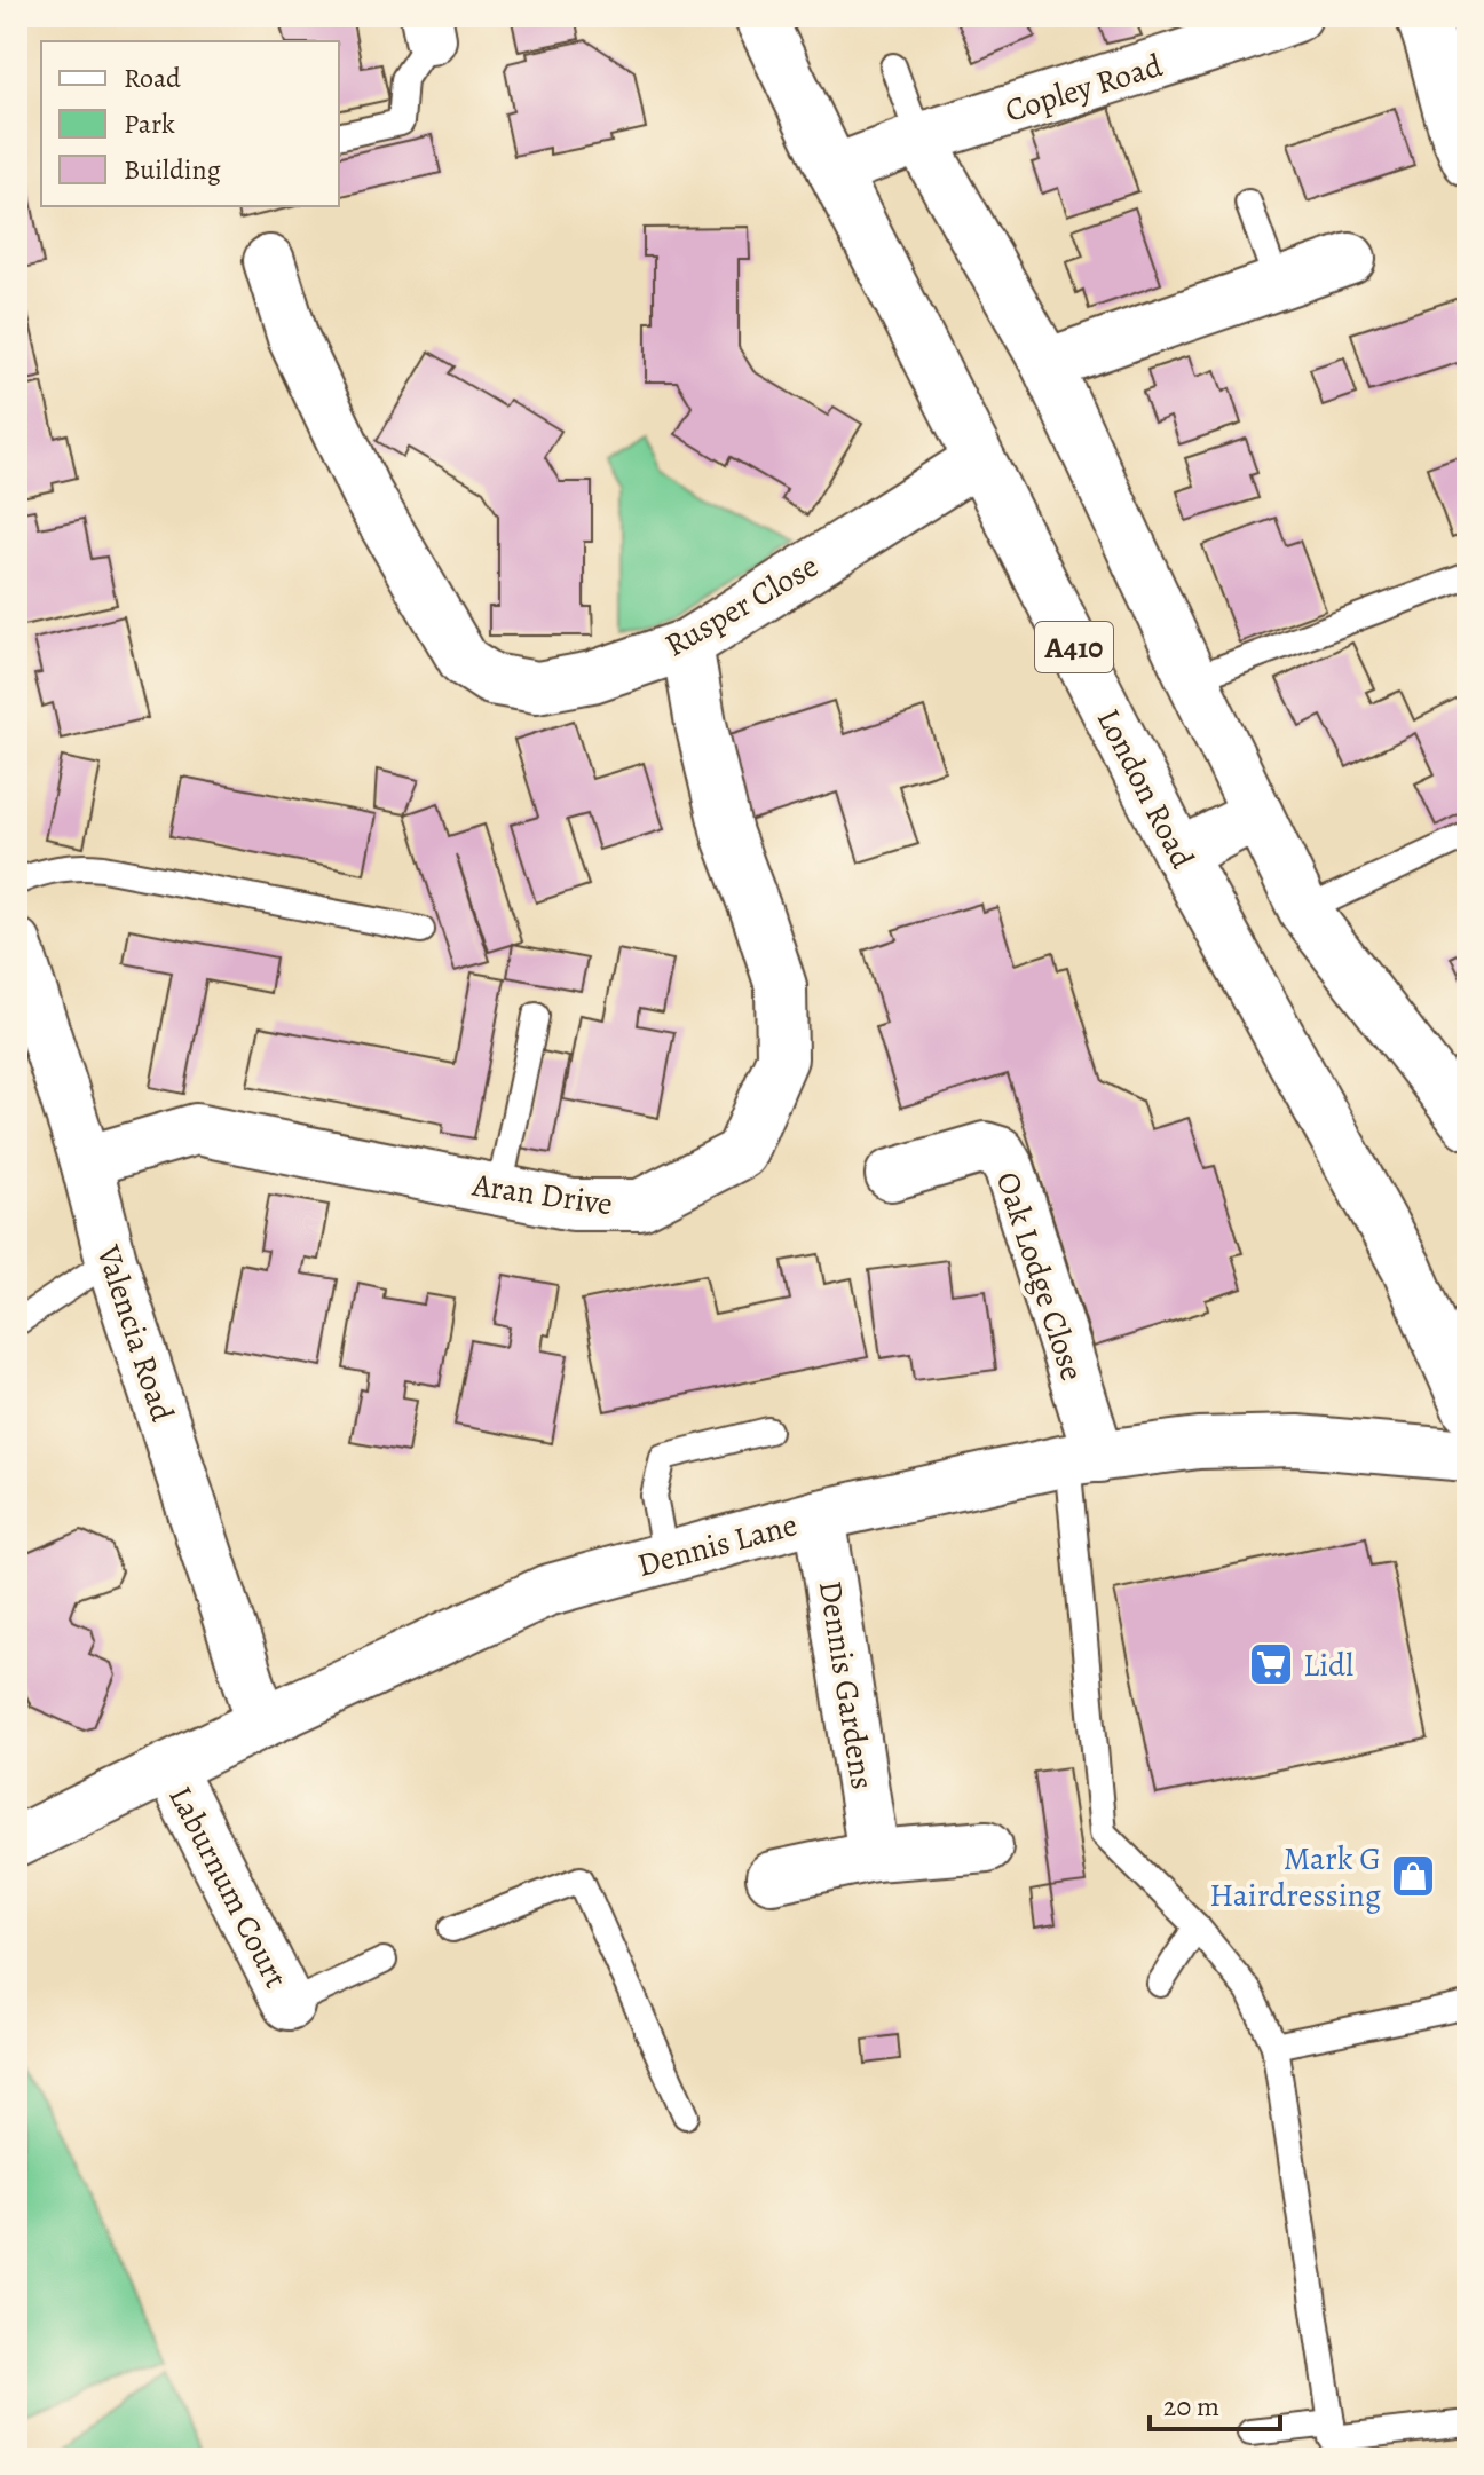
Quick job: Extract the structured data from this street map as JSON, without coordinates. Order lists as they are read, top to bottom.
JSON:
{
  "streets": {
    "street": [
      "Copley Road",
      "Rusper Close",
      "A410",
      "London Road",
      "Aran Drive",
      "Oak Lodge Close",
      "Valencia Road",
      "Dennis Lane",
      "Dennis Gardens",
      "Laburnum Court"
    ]
  },
  "crossings": [
    ["Copley Road", "London Road"],
    ["Rusper Close", "London Road"],
    ["Rusper Close", "Aran Drive"],
    ["Aran Drive", "Valencia Road"],
    ["Oak Lodge Close", "Dennis Lane"],
    ["Valencia Road", "Dennis Lane"],
    ["Dennis Lane", "Dennis Gardens"],
    ["Dennis Lane", "Laburnum Court"]
  ],
  "places": {
    "supermarket": ["Lidl"],
    "shop": ["Mark G Hairdressing"]
  },
  "legend": ["Road", "Park", "Building"],
  "scale_bar": "20 m"
}
